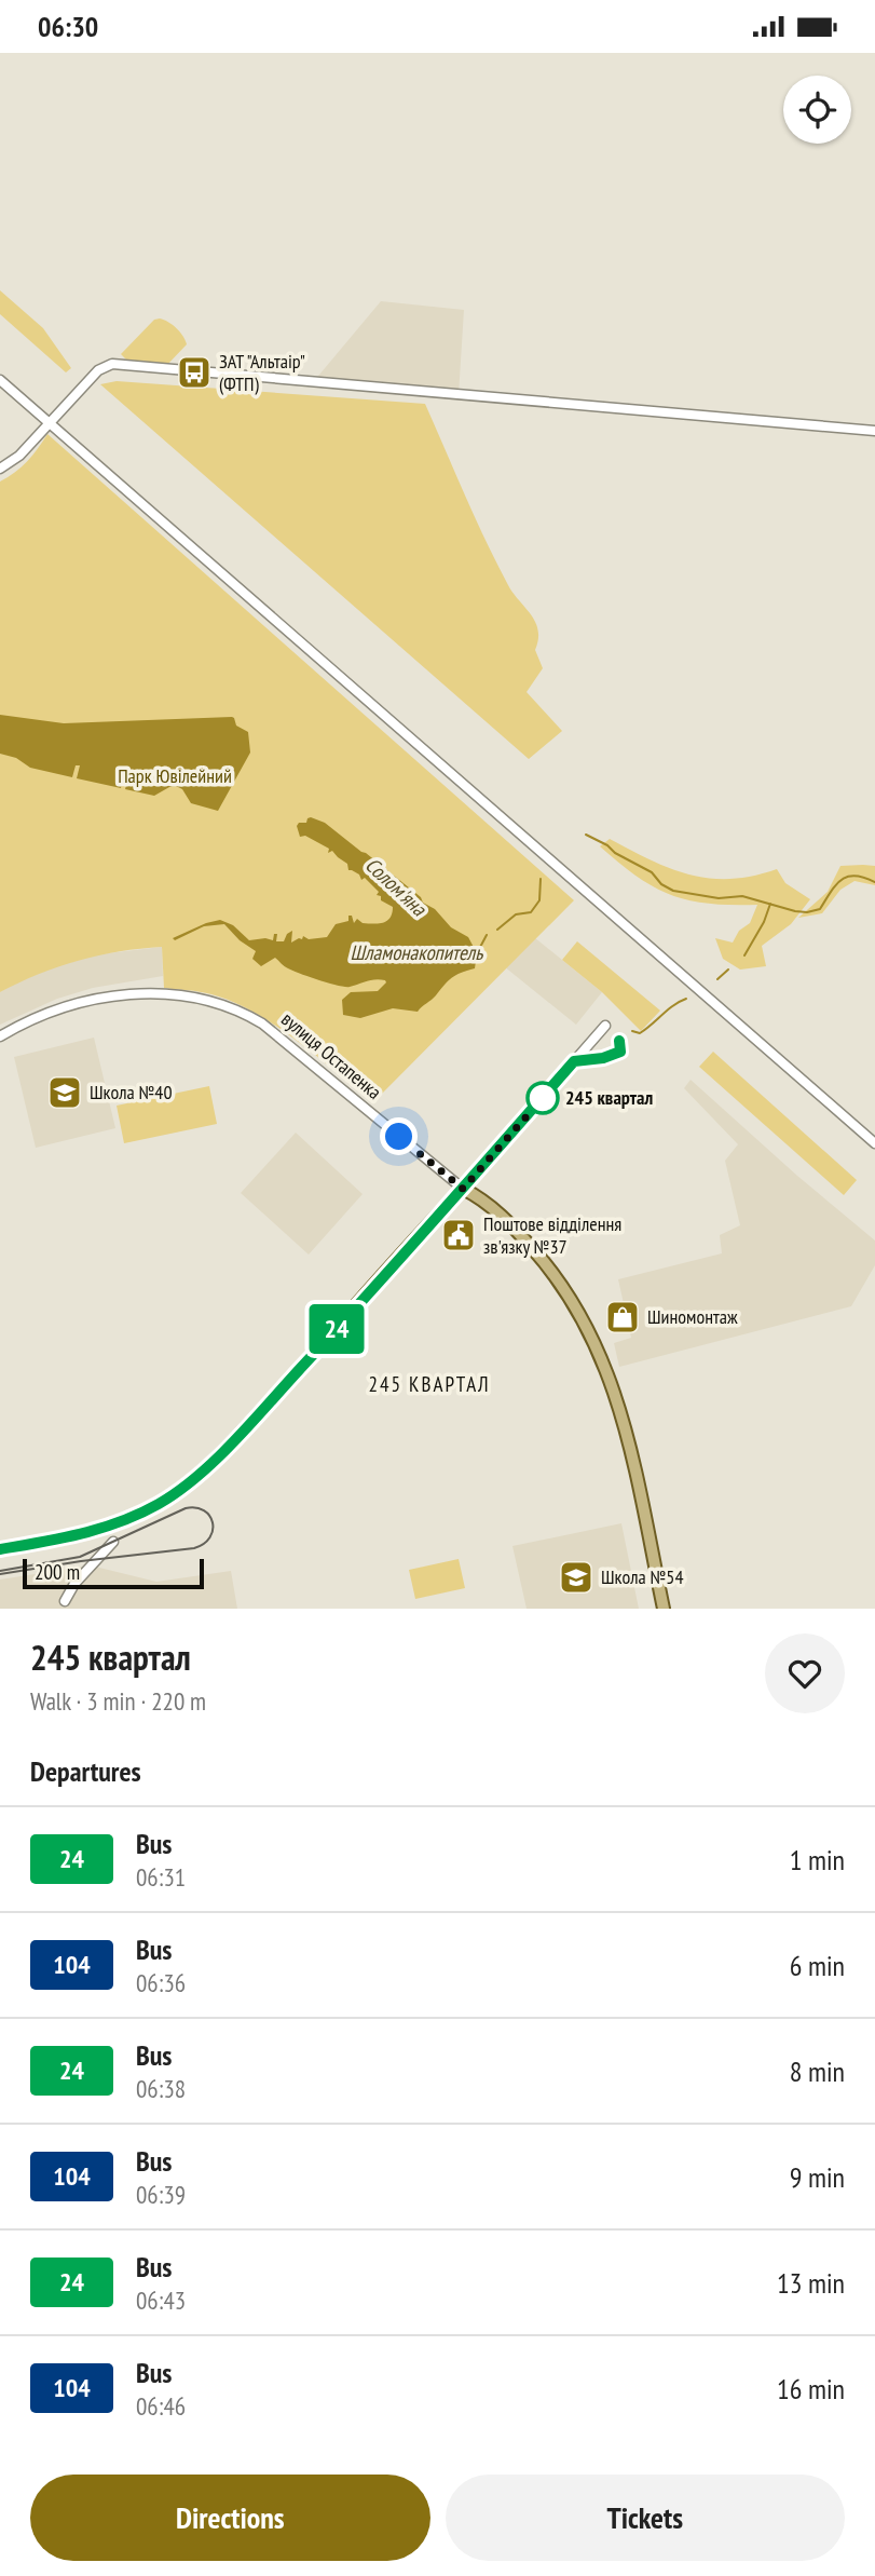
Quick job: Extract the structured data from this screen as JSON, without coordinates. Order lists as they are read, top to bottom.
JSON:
{
  "streets": {
    "main road": ["вулиця Остапенка"]
  },
  "districts": ["245 КВАРТАЛ"],
  "water": ["Солом'яна", "Шламонакопитель"],
  "parks": ["Парк Ювілейний"],
  "places": {
    "bus stop": ["ЗАТ \"Альтаір\" (ФТП)"],
    "school or university": ["Школа №40", "Школа №54"],
    "other": ["245 квартал"],
    "public building": ["Поштове відділення зв'язку №37"],
    "shop": ["Шиномонтаж"]
  },
  "lines": ["bus line 24"],
  "scale_bar": "200 m",
  "page": {
    "status": "06:30",
    "on_map": "24",
    "scale": "200 m",
    "heading": [
      ["245 квартал", "Walk · 3 min · 220 m"],
      "Departures"
    ],
    "list": [
      {
        "mark": "24",
        "name": "Bus",
        "note": "06:31",
        "value": "1 min"
      },
      {
        "mark": "104",
        "name": "Bus",
        "note": "06:36",
        "value": "6 min"
      },
      {
        "mark": "24",
        "name": "Bus",
        "note": "06:38",
        "value": "8 min"
      },
      {
        "mark": "104",
        "name": "Bus",
        "note": "06:39",
        "value": "9 min"
      },
      {
        "mark": "24",
        "name": "Bus",
        "note": "06:43",
        "value": "13 min"
      },
      {
        "mark": "104",
        "name": "Bus",
        "note": "06:46",
        "value": "16 min"
      }
    ],
    "buttons": ["Directions", "Tickets"]
  }
}
